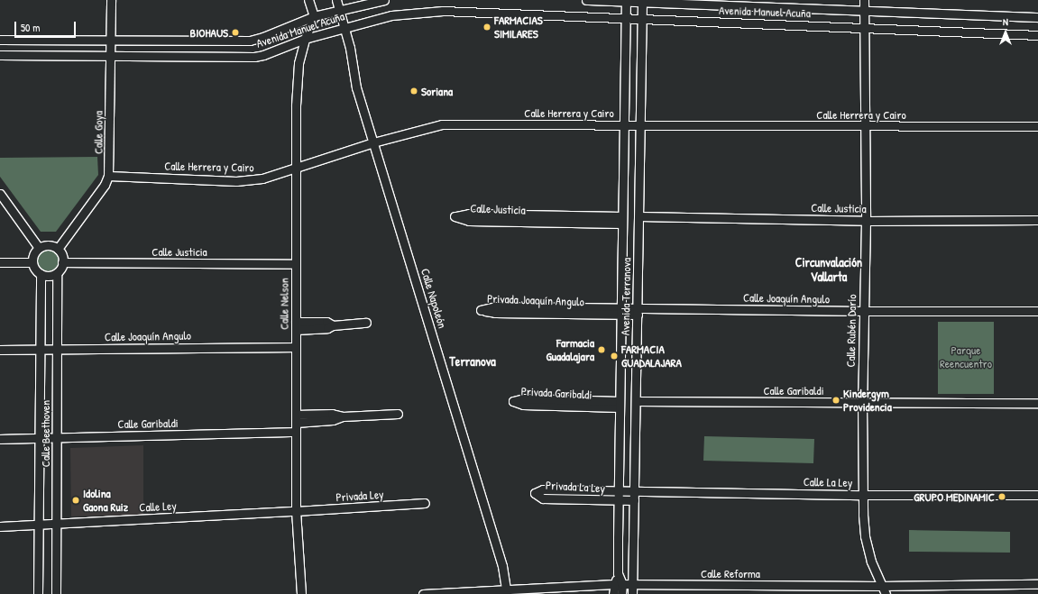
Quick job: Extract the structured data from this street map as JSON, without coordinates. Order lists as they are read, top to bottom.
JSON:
{
  "streets": {
    "street": [
      "Avenida Manuel Acuña",
      "Calle Herrera y Cairo",
      "Calle Goya",
      "Calle Justicia",
      "Avenida Terranova",
      "Calle Napoleón",
      "Calle Joaquín Angulo",
      "Privada Joaquín Angulo",
      "Calle Nelson",
      "Calle Rubén Darío",
      "Calle Garibaldi",
      "Privada Garibaldi",
      "Calle Beethoven",
      "Calle La Ley",
      "Privada La Ley",
      "Privada Ley",
      "Calle Ley",
      "Calle Reforma"
    ]
  },
  "crossings": [
    ["Avenida Manuel Acuña", "Calle Goya"],
    ["Avenida Manuel Acuña", "Avenida Terranova"],
    ["Avenida Manuel Acuña", "Calle Napoleón"],
    ["Avenida Manuel Acuña", "Calle Nelson"],
    ["Avenida Manuel Acuña", "Calle Rubén Darío"],
    ["Calle Herrera y Cairo", "Calle Goya"],
    ["Calle Herrera y Cairo", "Avenida Terranova"],
    ["Calle Herrera y Cairo", "Calle Napoleón"],
    ["Calle Herrera y Cairo", "Calle Nelson"],
    ["Calle Herrera y Cairo", "Calle Rubén Darío"],
    ["Calle Goya", "Calle Justicia"],
    ["Calle Goya", "Calle Beethoven"],
    ["Calle Justicia", "Avenida Terranova"],
    ["Calle Justicia", "Calle Nelson"],
    ["Calle Justicia", "Calle Rubén Darío"],
    ["Calle Justicia", "Calle Beethoven"],
    ["Avenida Terranova", "Calle Joaquín Angulo"],
    ["Avenida Terranova", "Privada Joaquín Angulo"],
    ["Avenida Terranova", "Calle Garibaldi"],
    ["Avenida Terranova", "Privada Garibaldi"],
    ["Avenida Terranova", "Calle La Ley"],
    ["Avenida Terranova", "Privada La Ley"],
    ["Avenida Terranova", "Calle Reforma"],
    ["Calle Napoleón", "Calle Reforma"],
    ["Calle Joaquín Angulo", "Privada Joaquín Angulo"],
    ["Calle Joaquín Angulo", "Calle Nelson"],
    ["Calle Joaquín Angulo", "Calle Rubén Darío"],
    ["Calle Joaquín Angulo", "Calle Beethoven"],
    ["Calle Nelson", "Calle Garibaldi"],
    ["Calle Nelson", "Privada Ley"],
    ["Calle Nelson", "Calle Ley"],
    ["Calle Rubén Darío", "Calle Garibaldi"],
    ["Calle Rubén Darío", "Calle La Ley"],
    ["Calle Rubén Darío", "Calle Reforma"],
    ["Calle Garibaldi", "Calle Beethoven"],
    ["Calle Beethoven", "Calle Ley"],
    ["Calle La Ley", "Privada La Ley"],
    ["Privada Ley", "Calle Ley"]
  ],
  "districts": ["Circunvalación Vallarta", "Terranova"],
  "parks": ["Parque Reencuentro"],
  "places": [
    "FARMACIAS SIMILARES",
    "BIOHAUS",
    "Soriana",
    "Farmacia Guadalajara",
    "FARMACIA GUADALAJARA",
    "Kindergym Providencia",
    "GRUPO MEDINAMIC",
    "Idolina Gaona Ruiz"
  ],
  "scale_bar": "50 m",
  "north": "top"
}
